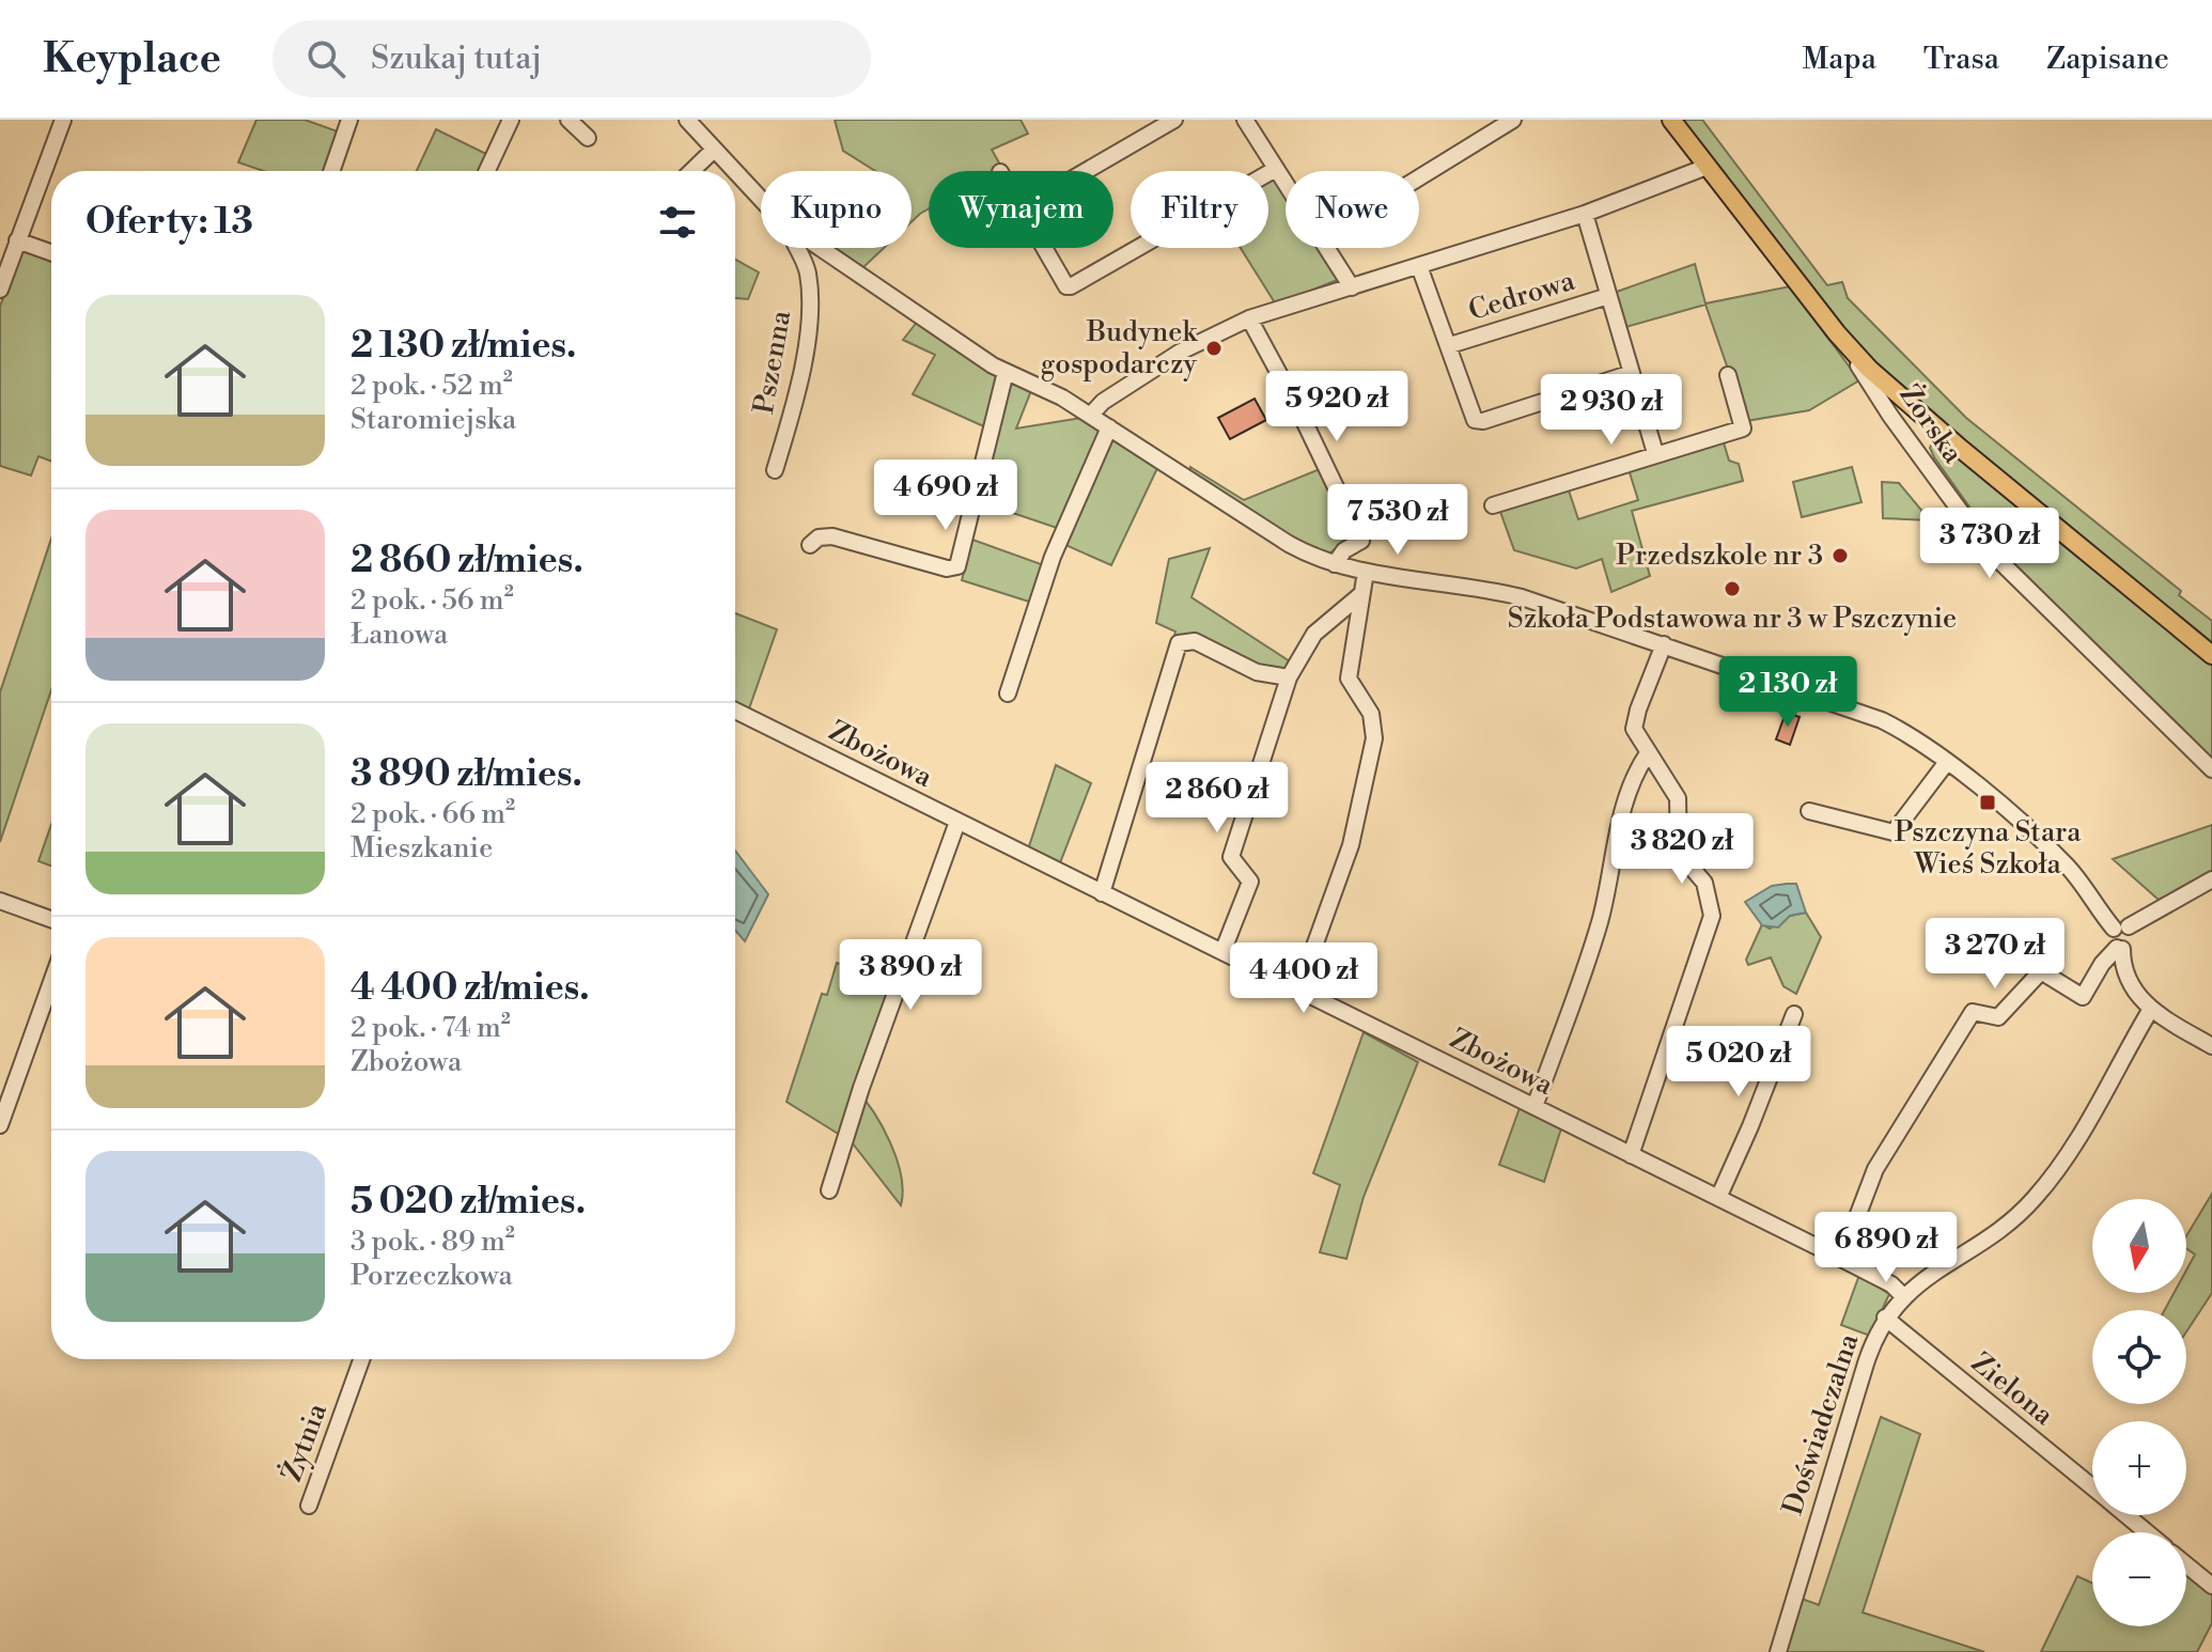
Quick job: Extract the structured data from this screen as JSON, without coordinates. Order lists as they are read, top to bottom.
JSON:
{
  "streets": {
    "main road": ["Żorska"],
    "street": [
      "Cedrowa",
      "Pszenna",
      "Zbożowa",
      "Zielona",
      "Doświadczalna",
      "Żytnia"
    ]
  },
  "crossings": [
    ["Zbożowa", "Doświadczalna"],
    ["Zielona", "Doświadczalna"]
  ],
  "places": {
    "other": ["Budynek gospodarczy", "Przedszkole nr 3", "Szkoła Podstawowa nr 3 w Pszczynie"],
    "transit": ["Pszczyna Stara Wieś Szkoła"]
  },
  "north": "bottom",
  "page": {
    "header": "Keyplace",
    "search": "Szukaj tutaj",
    "nav": ["Mapa", "Trasa", "Zapisane"],
    "chip": [
      "Kupno",
      "Wynajem",
      "Filtry",
      "Nowe"
    ],
    "heading": "Oferty: 13",
    "list": [
      {
        "name": "2 130 zł/mies.",
        "note": "2 pok. · 52 m² · Staromiejska"
      },
      {
        "name": "2 860 zł/mies.",
        "note": "2 pok. · 56 m² · Łanowa"
      },
      {
        "name": "3 890 zł/mies.",
        "note": "2 pok. · 66 m² · Mieszkanie"
      },
      {
        "name": "4 400 zł/mies.",
        "note": "2 pok. · 74 m² · Zbożowa"
      },
      {
        "name": "5 020 zł/mies.",
        "note": "3 pok. · 89 m² · Porzeczkowa"
      }
    ],
    "price": [
      "5 920 zł",
      "2 930 zł",
      "4 690 zł",
      "7 530 zł",
      "3 730 zł",
      "2 130 zł",
      "2 860 zł",
      "3 820 zł",
      "3 270 zł",
      "3 890 zł",
      "4 400 zł",
      "5 020 zł",
      "6 890 zł"
    ],
    "map_buttons": ["+", "−"]
  }
}
